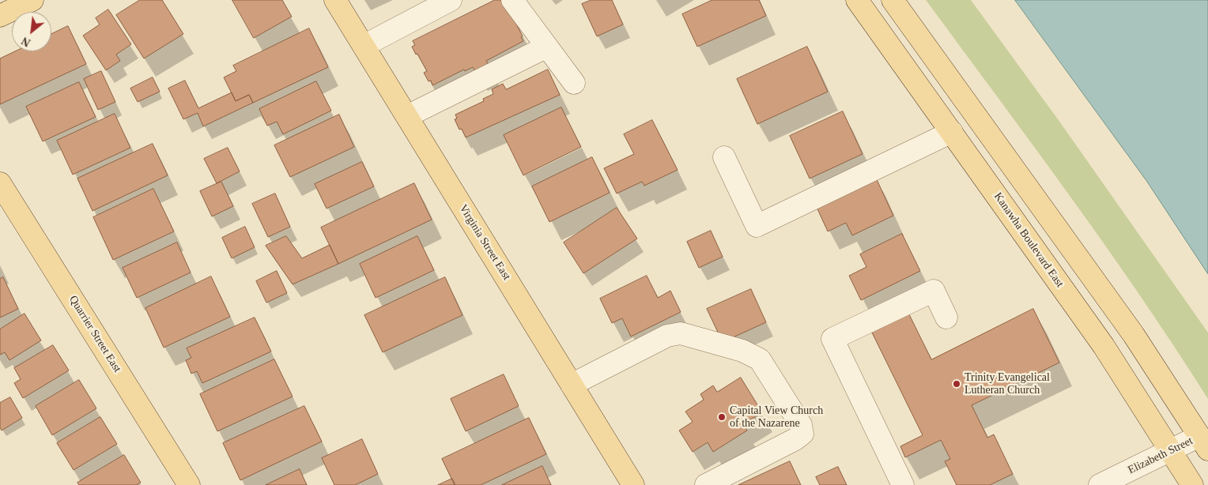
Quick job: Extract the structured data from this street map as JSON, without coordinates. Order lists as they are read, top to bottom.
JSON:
{
  "streets": {
    "main road": ["Kanawha Boulevard East", "Virginia Street East", "Quarrier Street East"],
    "street": ["Elizabeth Street"]
  },
  "crossings": [
    ["Kanawha Boulevard East", "Elizabeth Street"]
  ],
  "places": ["Trinity Evangelical Lutheran Church", "Capital View Church of the Nazarene"],
  "north": "bottom left"
}
